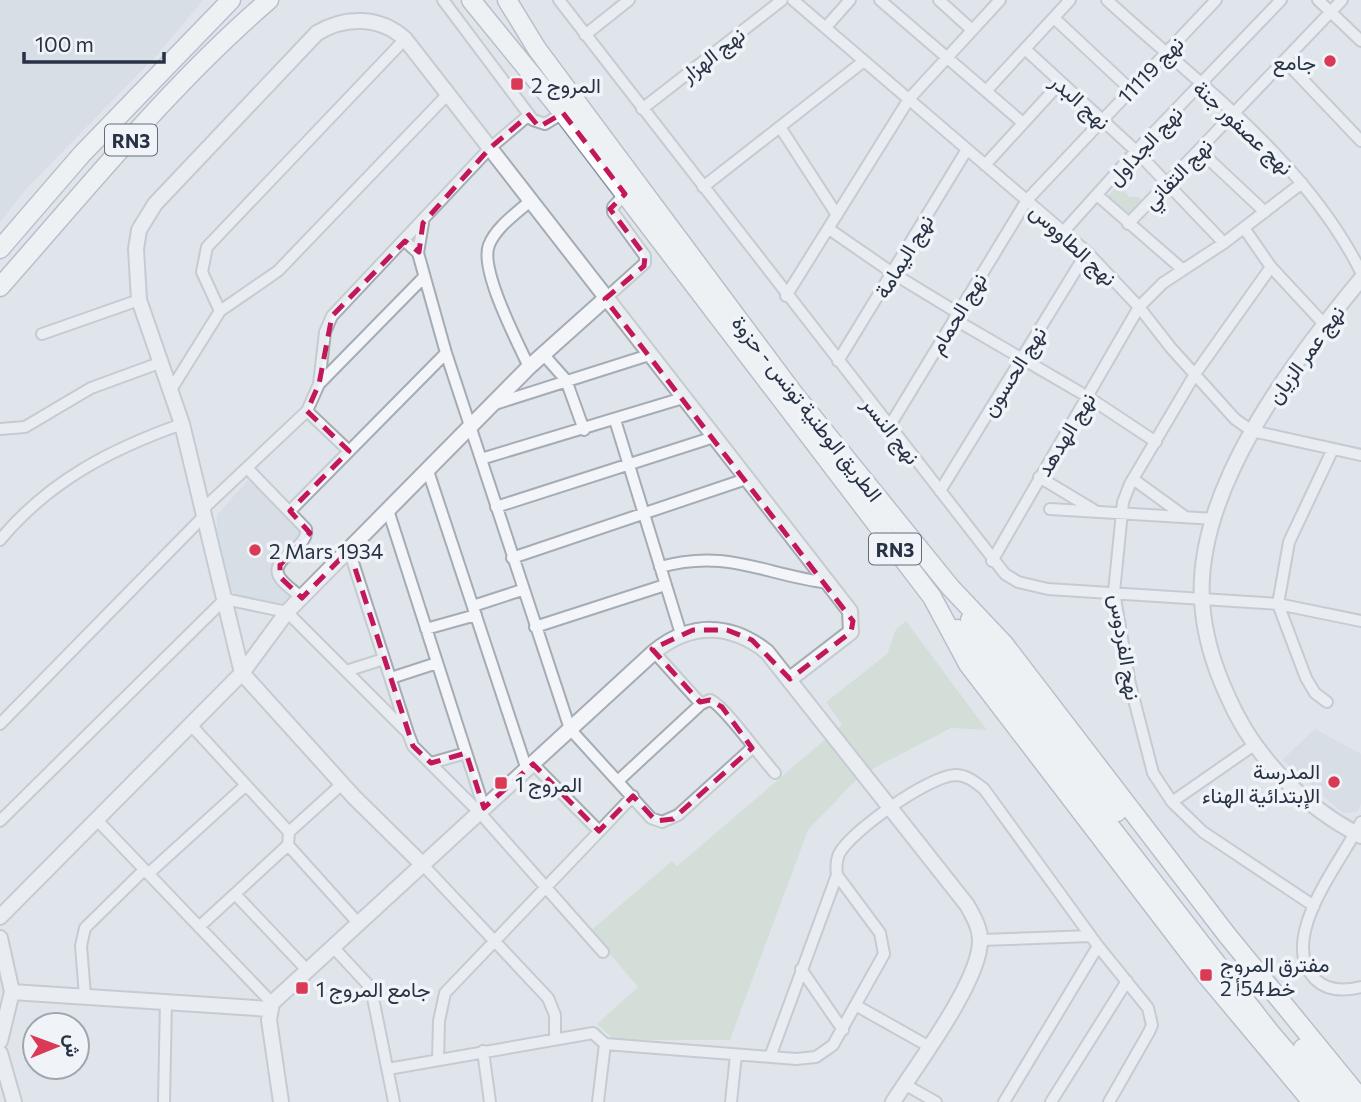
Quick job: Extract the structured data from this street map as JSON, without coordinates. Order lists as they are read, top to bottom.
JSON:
{
  "streets": {
    "highway": ["RN3", "الطريق الوطنية تونس - حزوة"],
    "street": [
      "نهج الهزار",
      "نهج 11119",
      "نهج البدر",
      "نهج عصفور جنة",
      "نهج الجداول",
      "نهج التفاني",
      "نهج الطاووس",
      "نهج اليمامة",
      "نهج الحمام",
      "نهج عمر الزيان",
      "نهج الحسون",
      "نهج النسر",
      "نهج الهدهد",
      "نهج الفردوس"
    ]
  },
  "crossings": [
    ["نهج الهزار", "نهج النسر"],
    ["نهج 11119", "نهج البدر"],
    ["نهج 11119", "نهج عصفور جنة"],
    ["نهج 11119", "نهج الطاووس"],
    ["نهج 11119", "نهج الحمام"],
    ["نهج البدر", "نهج الجداول"],
    ["نهج البدر", "نهج التفاني"],
    ["نهج البدر", "نهج الهدهد"],
    ["نهج عصفور جنة", "نهج الجداول"],
    ["نهج عصفور جنة", "نهج التفاني"],
    ["نهج عصفور جنة", "نهج الهدهد"],
    ["نهج الجداول", "نهج الطاووس"],
    ["نهج الطاووس", "نهج اليمامة"],
    ["نهج الطاووس", "نهج الحمام"],
    ["نهج الطاووس", "نهج عمر الزيان"],
    ["نهج الطاووس", "نهج الحسون"],
    ["نهج الطاووس", "نهج الهدهد"],
    ["نهج الطاووس", "نهج الفردوس"],
    ["نهج اليمامة", "نهج النسر"],
    ["نهج الحمام", "نهج النسر"],
    ["نهج عمر الزيان", "نهج النسر"],
    ["نهج الحسون", "نهج النسر"],
    ["نهج النسر", "نهج الهدهد"],
    ["نهج النسر", "نهج الفردوس"]
  ],
  "places": {
    "other": ["جامع", "2 Mars 1934", "المدرسة الإبتدائية الهناء"],
    "transit": [
      "المروج 2",
      "المروج 1",
      "مفترق المروج 2 خط54أ",
      "جامع المروج 1"
    ]
  },
  "scale_bar": "100 m",
  "north": "right"
}
